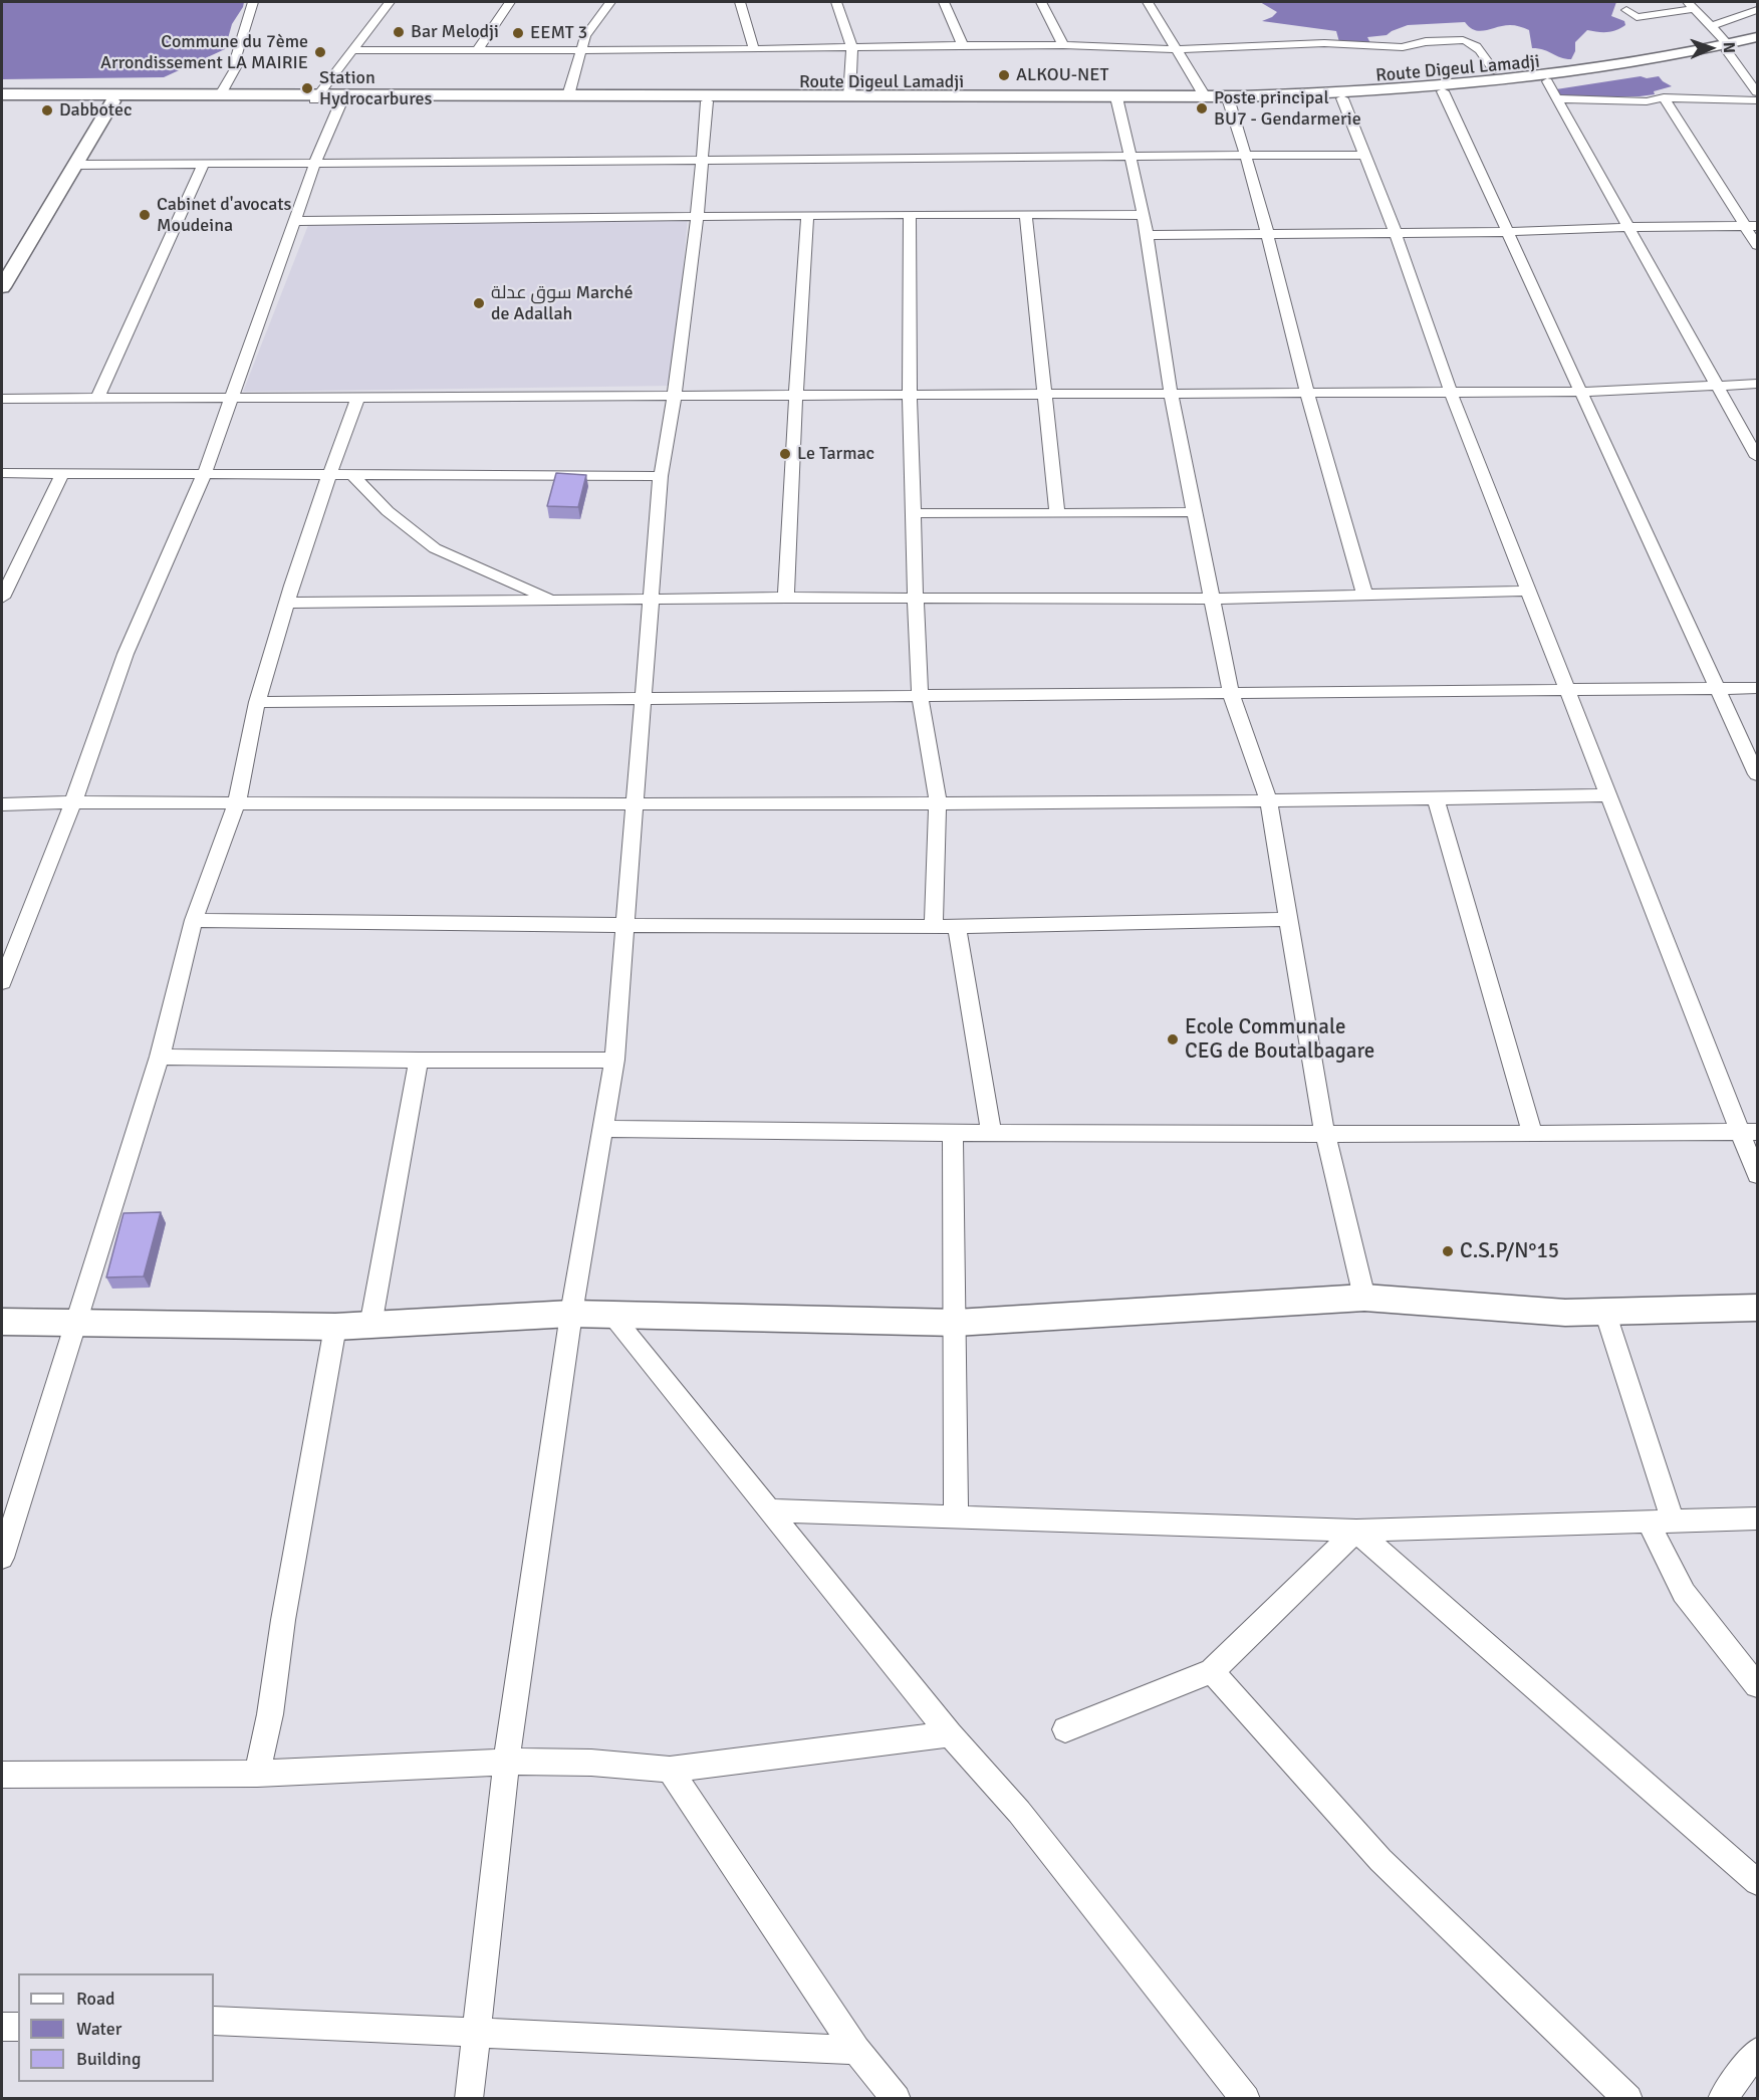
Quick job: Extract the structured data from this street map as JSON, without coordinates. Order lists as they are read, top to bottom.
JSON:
{
  "streets": {
    "main road": ["Route Digeul Lamadji"]
  },
  "places": [
    "Bar Melodji",
    "EEMT 3",
    "Commune du 7ème Arrondissement LA MAIRIE",
    "ALKOU-NET",
    "Station Hydrocarbures",
    "Poste principal BU7 - Gendarmerie",
    "Dabbotec",
    "Cabinet d'avocats Moudeina",
    "سوق عدلة Marché de Adallah",
    "Le Tarmac",
    "Ecole Communale CEG de Boutalbagare",
    "C.S.P/N°15"
  ],
  "legend": ["Road", "Water", "Building"],
  "north": "right"
}
